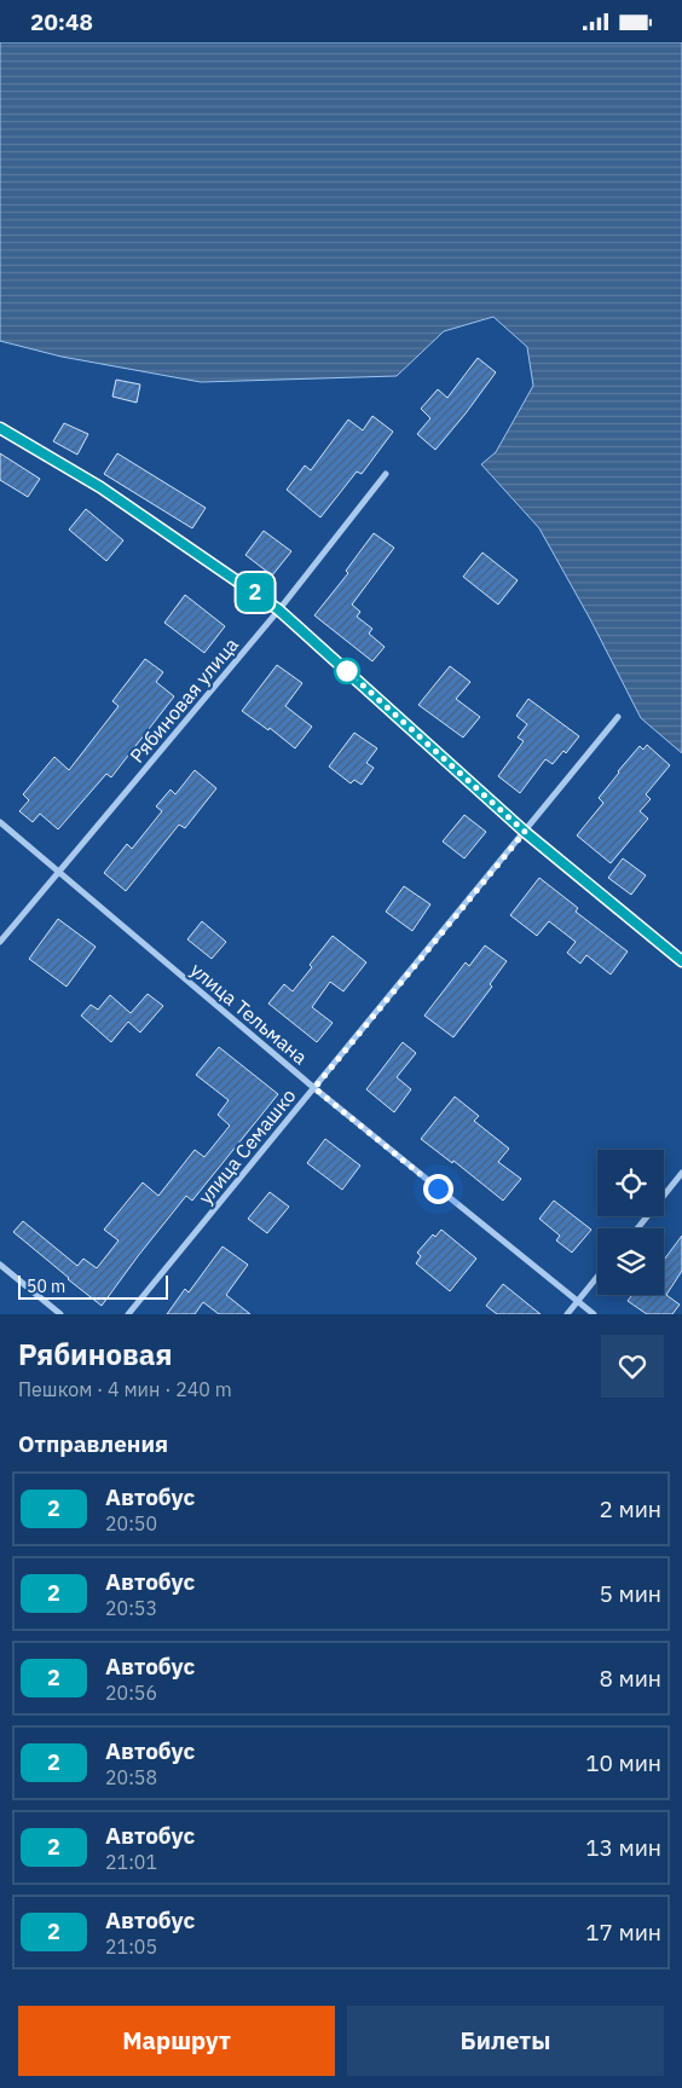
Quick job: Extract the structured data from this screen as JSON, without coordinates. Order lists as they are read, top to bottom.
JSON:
{
  "streets": {
    "street": ["Рябиновая улица", "улица Тельмана", "улица Семашко"]
  },
  "crossings": [
    ["Рябиновая улица", "улица Тельмана"],
    ["улица Тельмана", "улица Семашко"]
  ],
  "lines": ["bus line 2"],
  "scale_bar": "50 m",
  "page": {
    "status": "20:48",
    "on_map": "2",
    "scale": "50 m",
    "heading": [
      ["Рябиновая", "Пешком · 4 мин · 240 m"],
      "Отправления"
    ],
    "list": [
      {
        "mark": "2",
        "name": "Автобус",
        "note": "20:50",
        "value": "2 мин"
      },
      {
        "mark": "2",
        "name": "Автобус",
        "note": "20:53",
        "value": "5 мин"
      },
      {
        "mark": "2",
        "name": "Автобус",
        "note": "20:56",
        "value": "8 мин"
      },
      {
        "mark": "2",
        "name": "Автобус",
        "note": "20:58",
        "value": "10 мин"
      },
      {
        "mark": "2",
        "name": "Автобус",
        "note": "21:01",
        "value": "13 мин"
      },
      {
        "mark": "2",
        "name": "Автобус",
        "note": "21:05",
        "value": "17 мин"
      }
    ],
    "buttons": ["Маршрут", "Билеты"]
  }
}
